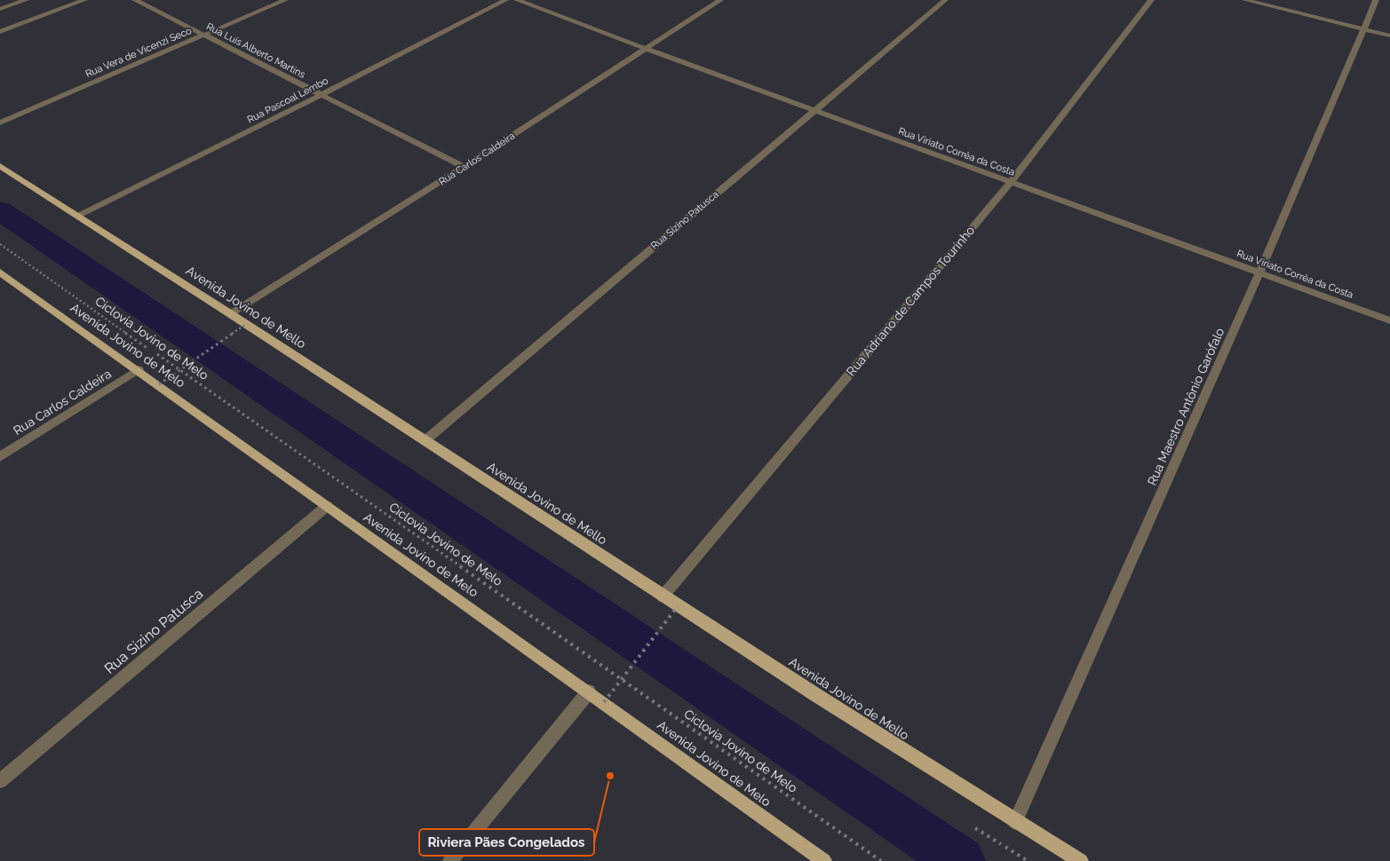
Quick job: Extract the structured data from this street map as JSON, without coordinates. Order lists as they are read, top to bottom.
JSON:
{
  "streets": {
    "main road": ["Avenida Jovino de Mello", "Avenida Jovino de Melo"],
    "street": [
      "Rua Luís Alberto Martins",
      "Rua Vera de Vicenzi Seco",
      "Rua Pascoal Lembo",
      "Rua Viriato Corrêa da Costa",
      "Rua Carlos Caldeira",
      "Rua Sizino Patusca",
      "Rua Adriano de Campos Tourinho",
      "Rua Maestro Antônio Garófalo"
    ],
    "path": ["Ciclovia Jovino de Melo"]
  },
  "crossings": [
    ["Rua Luís Alberto Martins", "Rua Vera de Vicenzi Seco"],
    ["Rua Luís Alberto Martins", "Rua Pascoal Lembo"],
    ["Rua Luís Alberto Martins", "Rua Carlos Caldeira"],
    ["Rua Pascoal Lembo", "Avenida Jovino de Mello"],
    ["Rua Viriato Corrêa da Costa", "Rua Carlos Caldeira"],
    ["Rua Viriato Corrêa da Costa", "Rua Sizino Patusca"],
    ["Rua Viriato Corrêa da Costa", "Rua Adriano de Campos Tourinho"],
    ["Rua Viriato Corrêa da Costa", "Rua Maestro Antônio Garófalo"],
    ["Rua Carlos Caldeira", "Avenida Jovino de Mello"],
    ["Rua Carlos Caldeira", "Avenida Jovino de Melo"],
    ["Rua Sizino Patusca", "Avenida Jovino de Mello"],
    ["Rua Sizino Patusca", "Avenida Jovino de Melo"],
    ["Rua Adriano de Campos Tourinho", "Avenida Jovino de Mello"],
    ["Avenida Jovino de Mello", "Rua Maestro Antônio Garófalo"]
  ],
  "places": ["Riviera Pães Congelados"]
}
